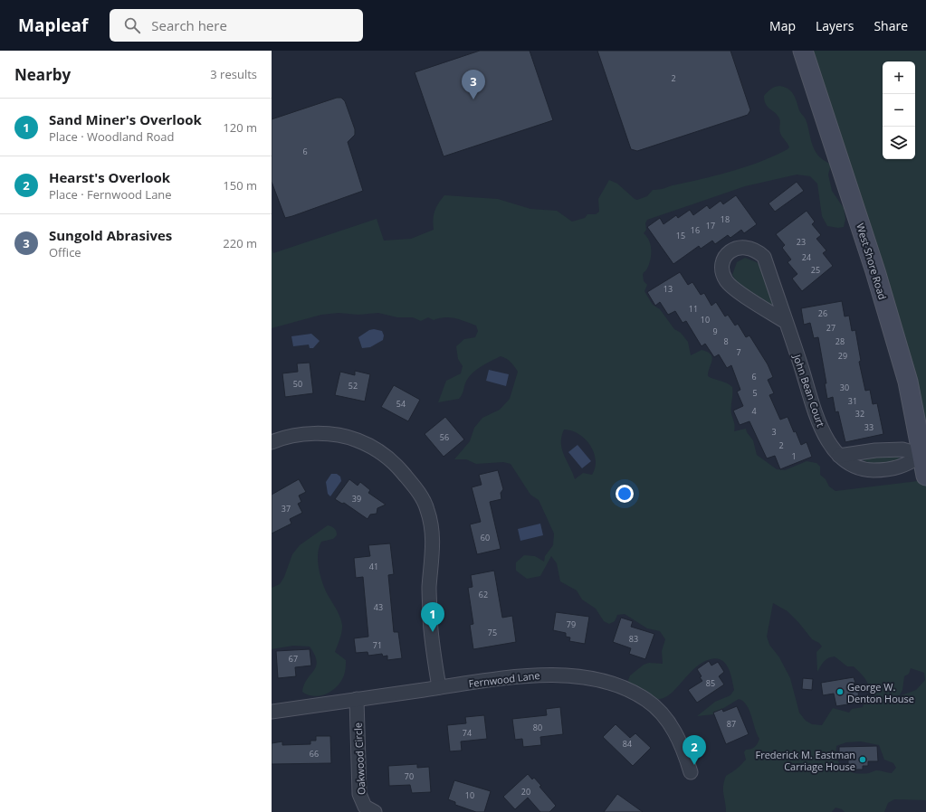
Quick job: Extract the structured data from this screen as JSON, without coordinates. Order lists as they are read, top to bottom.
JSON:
{
  "streets": {
    "main road": ["West Shore Road"],
    "street": ["John Bean Court", "Fernwood Lane", "Oakwood Circle"]
  },
  "crossings": [
    ["West Shore Road", "John Bean Court"],
    ["Fernwood Lane", "Oakwood Circle"]
  ],
  "places": ["George W. Denton House", "Frederick M. Eastman Carriage House"],
  "house_numbers": [
    "2",
    "6",
    "18",
    "17",
    "16",
    "15",
    "23",
    "24",
    "25",
    "13",
    "11",
    "26",
    "10",
    "27",
    "9",
    "8",
    "28",
    "7",
    "29",
    "6",
    "50",
    "52",
    "30",
    "5",
    "31",
    "54",
    "4",
    "32",
    "33",
    "3",
    "56",
    "2",
    "1",
    "39",
    "37",
    "60",
    "41",
    "62",
    "43",
    "79",
    "75",
    "83",
    "71",
    "67",
    "85",
    "87",
    "80",
    "74",
    "84",
    "66",
    "70",
    "20",
    "10"
  ],
  "page": {
    "header": "Mapleaf",
    "search": "Search here",
    "nav": ["Map", "Layers", "Share"],
    "heading": ["Nearby", "3 results"],
    "map_buttons": ["+", "−"],
    "pins": ["3", "1", "2"],
    "list": [
      {
        "mark": "1",
        "name": "Sand Miner's Overlook",
        "note": "Place · Woodland Road",
        "value": "120 m"
      },
      {
        "mark": "2",
        "name": "Hearst's Overlook",
        "note": "Place · Fernwood Lane",
        "value": "150 m"
      },
      {
        "mark": "3",
        "name": "Sungold Abrasives",
        "note": "Office",
        "value": "220 m"
      }
    ]
  }
}
